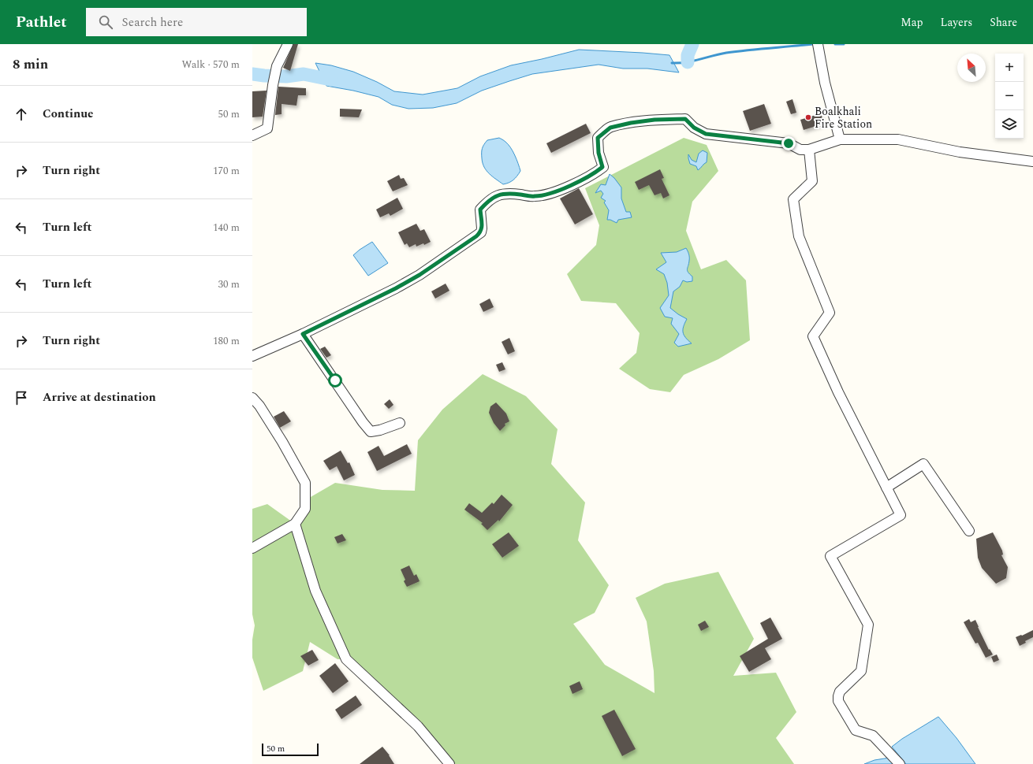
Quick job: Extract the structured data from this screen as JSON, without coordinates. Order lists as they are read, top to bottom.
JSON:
{
  "places": ["Boalkhali Fire Station"],
  "scale_bar": "50 m",
  "north": "top left",
  "page": {
    "header": "Pathlet",
    "search": "Search here",
    "nav": ["Map", "Layers", "Share"],
    "heading": ["8 min", "Walk · 570 m"],
    "map_buttons": ["+", "−"],
    "list": [
      ["Continue", "50 m"],
      ["Turn right", "170 m"],
      ["Turn left", "140 m"],
      ["Turn left", "30 m"],
      ["Turn right", "180 m"],
      "Arrive at destination"
    ],
    "scale": "50 m"
  }
}
